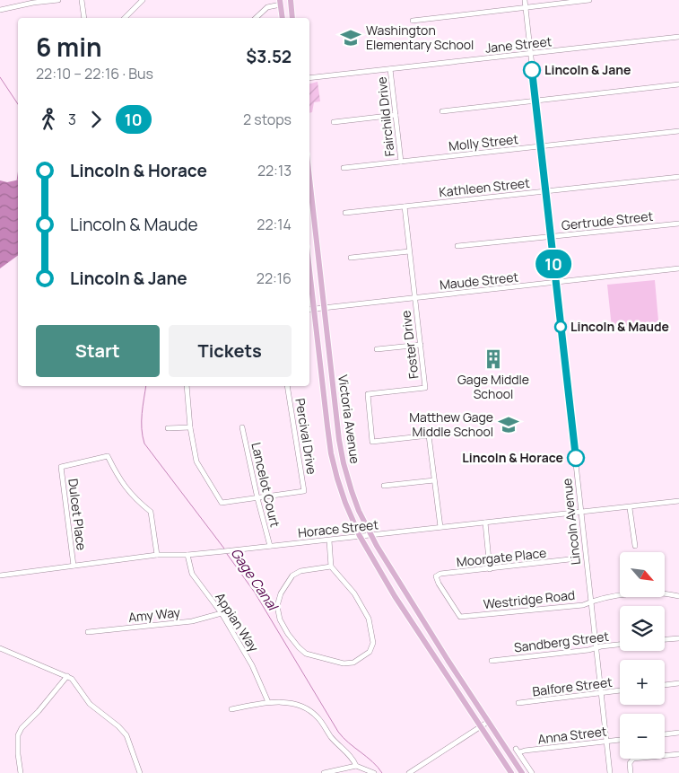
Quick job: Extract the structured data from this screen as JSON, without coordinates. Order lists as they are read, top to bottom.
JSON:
{
  "streets": {
    "main road": ["Victoria Avenue"],
    "street": [
      "Jane Street",
      "Fairchild Drive",
      "Molly Street",
      "Kathleen Street",
      "Gertrude Street",
      "Maude Street",
      "Foster Drive",
      "Percival Drive",
      "Lancelot Court",
      "Dulcet Place",
      "Lincoln Avenue",
      "Horace Street",
      "Moorgate Place",
      "Westridge Road",
      "Amy Way",
      "Appian Way",
      "Sandberg Street",
      "Balfore Street",
      "Anna Street"
    ]
  },
  "crossings": [
    ["Jane Street", "Fairchild Drive"],
    ["Jane Street", "Lincoln Avenue"],
    ["Fairchild Drive", "Molly Street"],
    ["Molly Street", "Lincoln Avenue"],
    ["Kathleen Street", "Foster Drive"],
    ["Kathleen Street", "Lincoln Avenue"],
    ["Gertrude Street", "Lincoln Avenue"],
    ["Maude Street", "Foster Drive"],
    ["Maude Street", "Victoria Avenue"],
    ["Maude Street", "Lincoln Avenue"],
    ["Foster Drive", "Horace Street"],
    ["Victoria Avenue", "Horace Street"],
    ["Percival Drive", "Lancelot Court"],
    ["Lancelot Court", "Horace Street"],
    ["Dulcet Place", "Horace Street"],
    ["Lincoln Avenue", "Horace Street"],
    ["Lincoln Avenue", "Westridge Road"],
    ["Lincoln Avenue", "Sandberg Street"],
    ["Lincoln Avenue", "Balfore Street"],
    ["Lincoln Avenue", "Anna Street"],
    ["Horace Street", "Appian Way"],
    ["Moorgate Place", "Westridge Road"],
    ["Amy Way", "Appian Way"]
  ],
  "water": ["Gage Canal"],
  "places": {
    "school or university": ["Washington Elementary School", "Matthew Gage Middle School"],
    "other": ["Lincoln & Jane", "Lincoln & Maude", "Lincoln & Horace"],
    "building": ["Gage Middle School"]
  },
  "lines": ["bus line 10"],
  "north": "bottom right",
  "page": {
    "on_map": "10",
    "heading": ["6 min", "22:10 – 22:16 · Bus", "$3.52"],
    "legs": ["3", "10", "2 stops"],
    "list": [
      {
        "name": "Lincoln & Horace",
        "value": "22:13"
      },
      {
        "name": "Lincoln & Maude",
        "value": "22:14"
      },
      {
        "name": "Lincoln & Jane",
        "value": "22:16"
      }
    ],
    "buttons": ["Start", "Tickets"],
    "map_buttons": ["+", "−"]
  }
}
